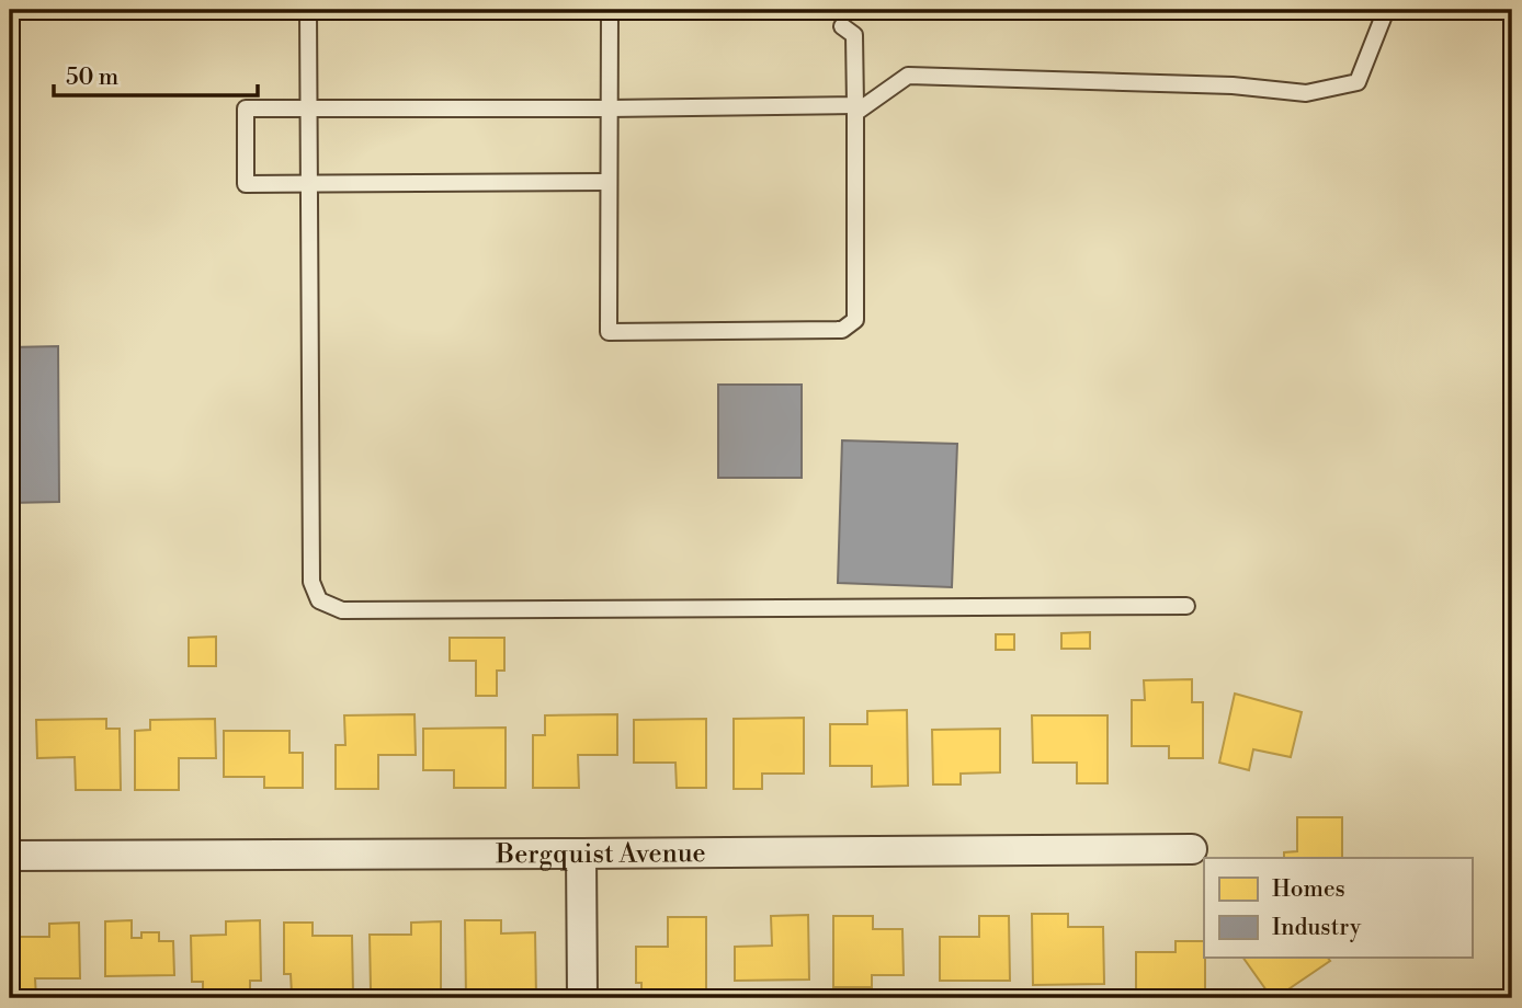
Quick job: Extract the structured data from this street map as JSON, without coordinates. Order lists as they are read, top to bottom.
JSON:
{
  "streets": {
    "street": ["Bergquist Avenue"]
  },
  "legend": ["Homes", "Industry"],
  "scale_bar": "50 m"
}
